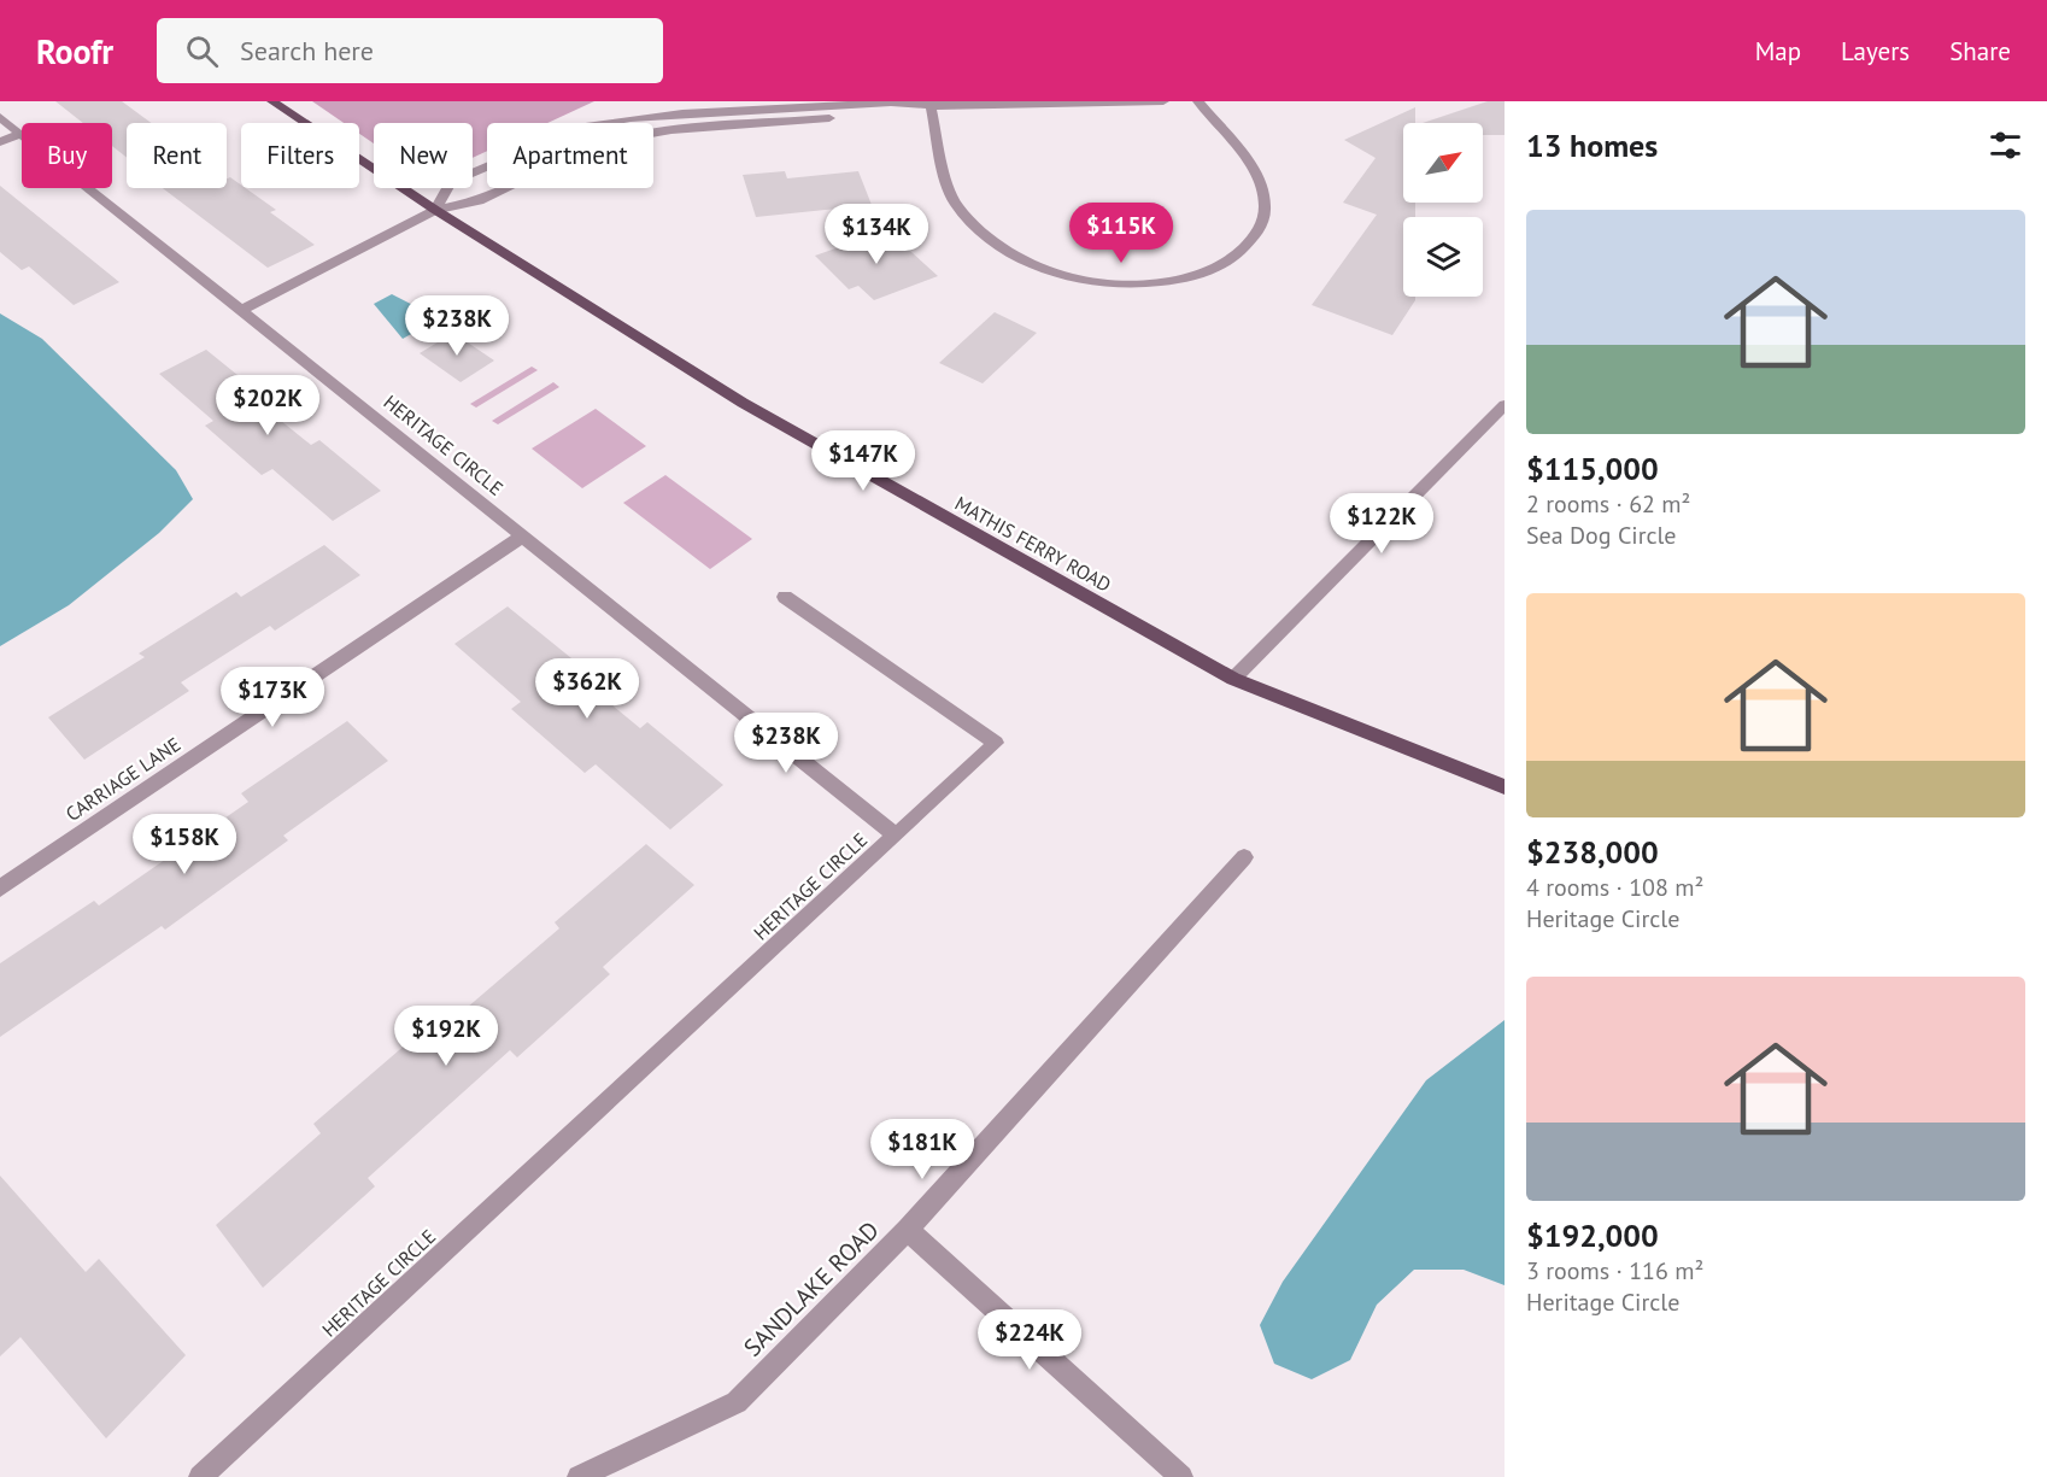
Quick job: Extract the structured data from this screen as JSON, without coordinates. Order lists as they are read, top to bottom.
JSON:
{
  "streets": {
    "main road": ["MATHIS FERRY ROAD"],
    "street": ["HERITAGE CIRCLE", "CARRIAGE LANE", "SANDLAKE ROAD"]
  },
  "crossings": [
    ["HERITAGE CIRCLE", "CARRIAGE LANE"]
  ],
  "north": "top right",
  "page": {
    "header": "Roofr",
    "search": "Search here",
    "nav": ["Map", "Layers", "Share"],
    "heading": "13 homes",
    "chip": [
      "Buy",
      "Rent",
      "Filters",
      "New",
      "Apartment"
    ],
    "list": [
      {
        "name": "$115,000",
        "note": "2 rooms · 62 m² · Sea Dog Circle"
      },
      {
        "name": "$238,000",
        "note": "4 rooms · 108 m² · Heritage Circle"
      },
      {
        "name": "$192,000",
        "note": "3 rooms · 116 m² · Heritage Circle"
      }
    ],
    "price": [
      "$115K",
      "$134K",
      "$238K",
      "$202K",
      "$147K",
      "$122K",
      "$362K",
      "$173K",
      "$238K",
      "$158K",
      "$192K",
      "$181K",
      "$224K"
    ]
  }
}
